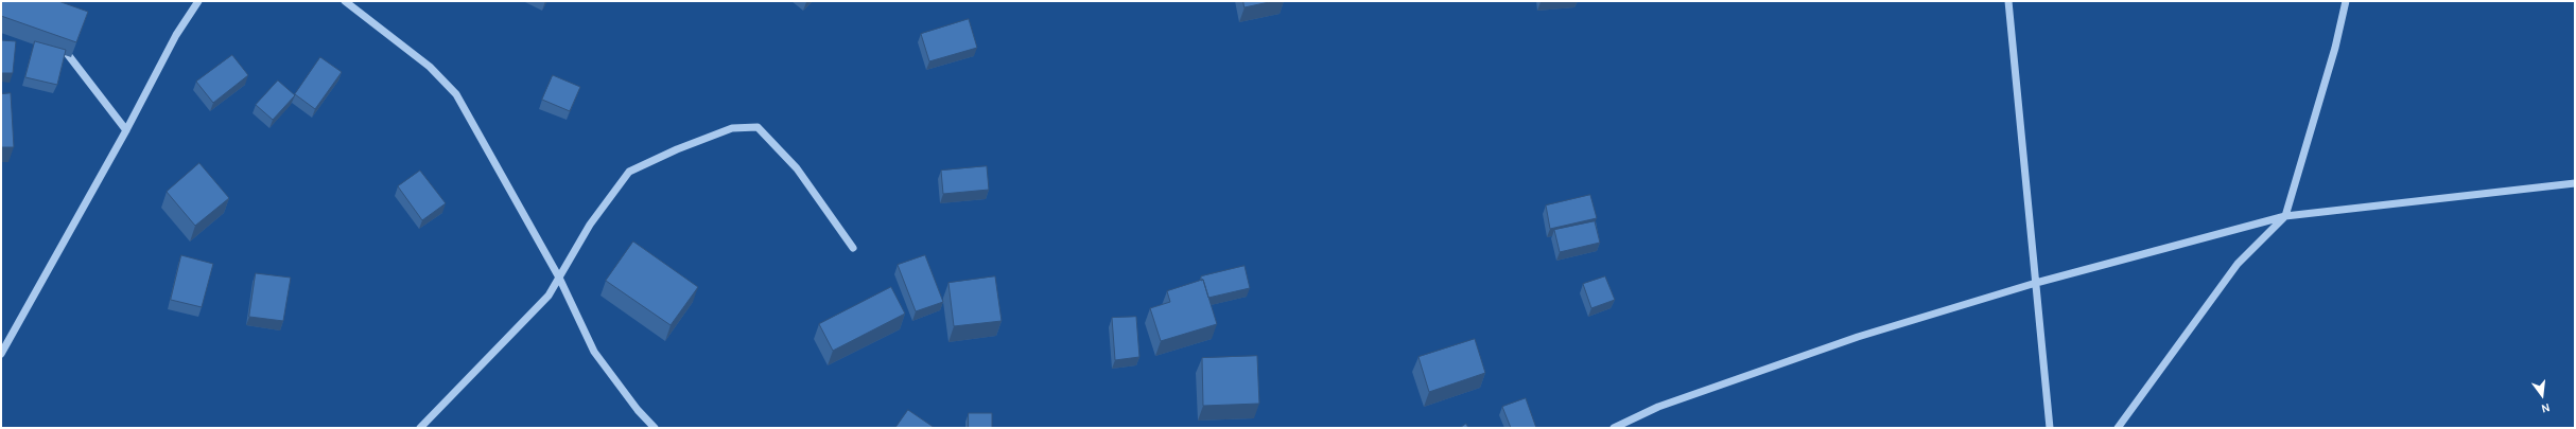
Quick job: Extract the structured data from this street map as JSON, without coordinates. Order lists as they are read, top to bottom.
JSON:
{
  "north": "bottom"
}
